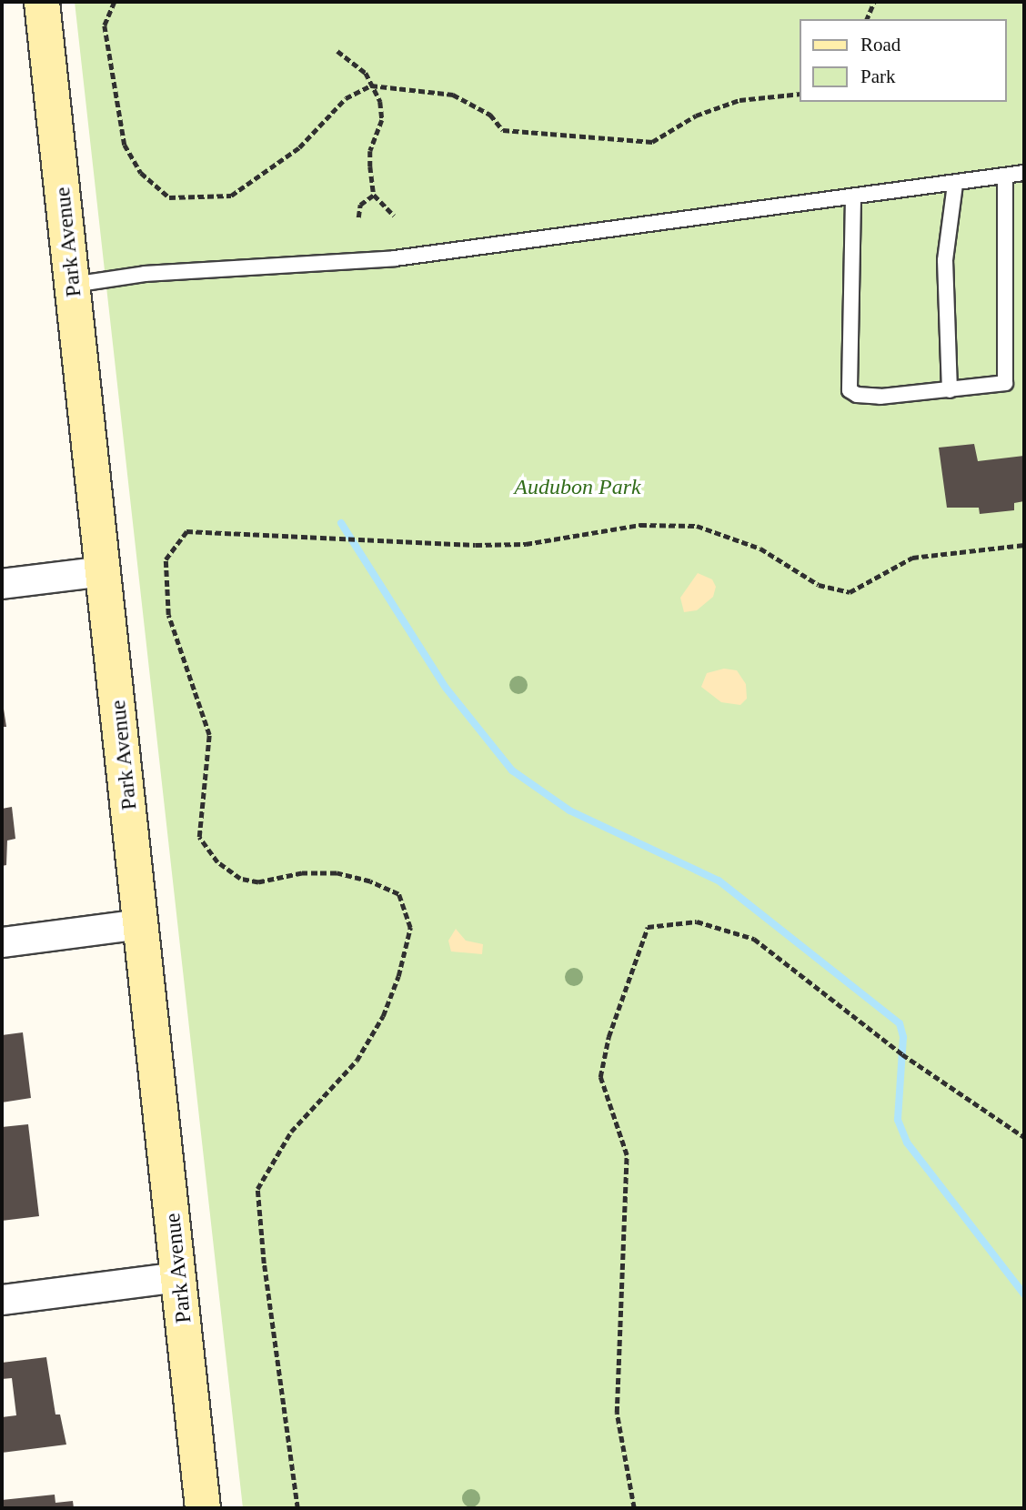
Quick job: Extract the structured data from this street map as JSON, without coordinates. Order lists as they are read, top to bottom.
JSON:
{
  "streets": {
    "main road": ["Park Avenue"]
  },
  "parks": ["Audubon Park"],
  "legend": ["Road", "Park"]
}
